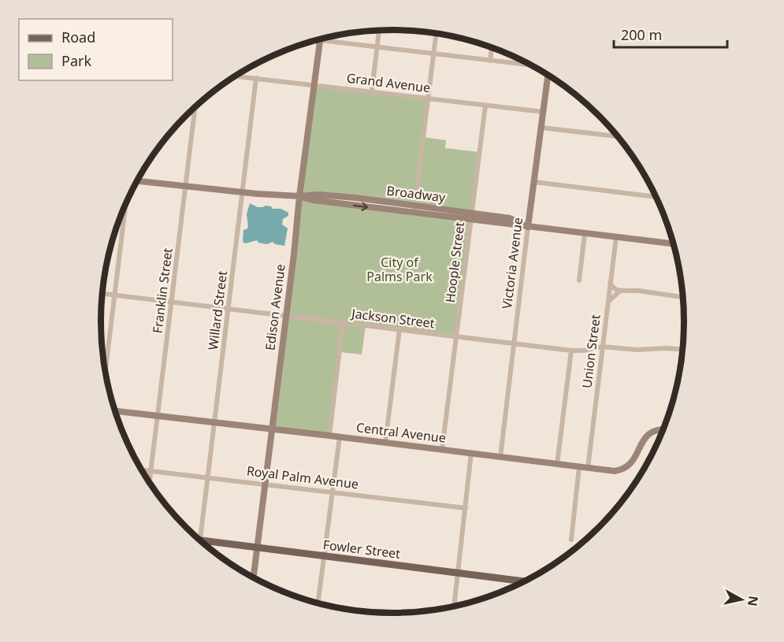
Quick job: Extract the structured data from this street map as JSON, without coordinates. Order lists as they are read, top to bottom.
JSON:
{
  "streets": {
    "main road": ["Fowler Street"],
    "street": [
      "Grand Avenue",
      "Broadway",
      "Hoople Street",
      "Victoria Avenue",
      "Franklin Street",
      "Edison Avenue",
      "Willard Street",
      "Jackson Street",
      "Union Street",
      "Central Avenue",
      "Royal Palm Avenue"
    ]
  },
  "crossings": [
    ["Grand Avenue", "Hoople Street"],
    ["Grand Avenue", "Victoria Avenue"],
    ["Grand Avenue", "Edison Avenue"],
    ["Grand Avenue", "Willard Street"],
    ["Broadway", "Hoople Street"],
    ["Broadway", "Victoria Avenue"],
    ["Broadway", "Franklin Street"],
    ["Broadway", "Edison Avenue"],
    ["Broadway", "Willard Street"],
    ["Broadway", "Union Street"],
    ["Hoople Street", "Jackson Street"],
    ["Hoople Street", "Central Avenue"],
    ["Victoria Avenue", "Jackson Street"],
    ["Victoria Avenue", "Central Avenue"],
    ["Franklin Street", "Jackson Street"],
    ["Franklin Street", "Central Avenue"],
    ["Franklin Street", "Royal Palm Avenue"],
    ["Edison Avenue", "Jackson Street"],
    ["Edison Avenue", "Central Avenue"],
    ["Edison Avenue", "Royal Palm Avenue"],
    ["Edison Avenue", "Fowler Street"],
    ["Willard Street", "Jackson Street"],
    ["Willard Street", "Central Avenue"],
    ["Willard Street", "Royal Palm Avenue"],
    ["Jackson Street", "Union Street"],
    ["Union Street", "Central Avenue"]
  ],
  "parks": ["City of Palms Park"],
  "legend": ["Road", "Park"],
  "scale_bar": "200 m",
  "north": "right"
}
